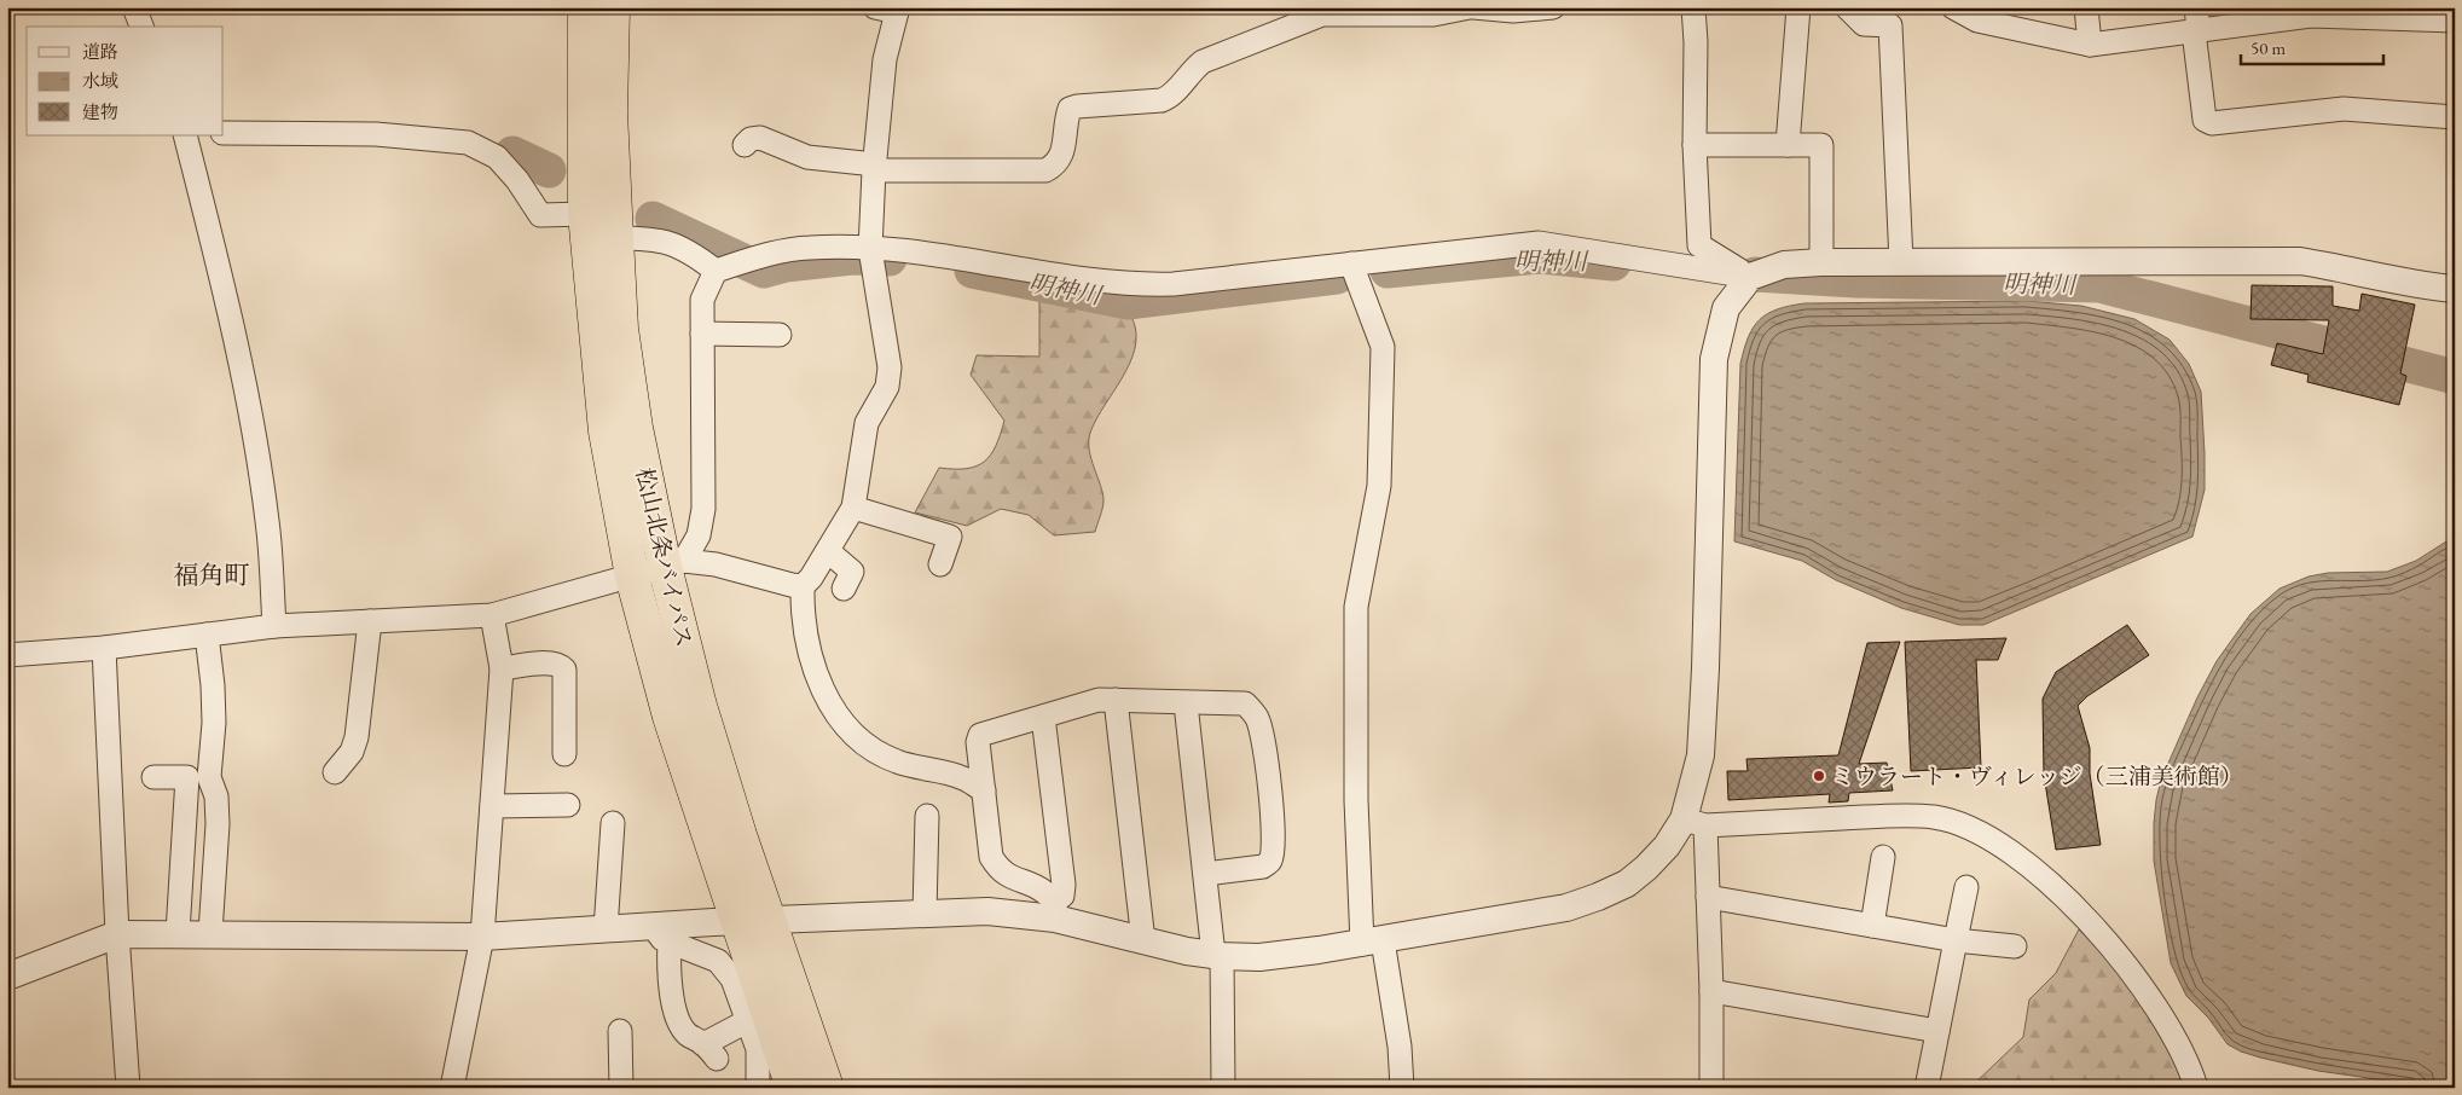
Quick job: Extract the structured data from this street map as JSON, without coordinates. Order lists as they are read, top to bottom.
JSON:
{
  "streets": {
    "highway": ["松山北条バイパス"]
  },
  "districts": ["福角町"],
  "water": ["明神川"],
  "places": ["ミウラート・ヴィレッジ（三浦美術館）"],
  "legend": ["道路", "水域", "建物"],
  "scale_bar": "50 m"
}
